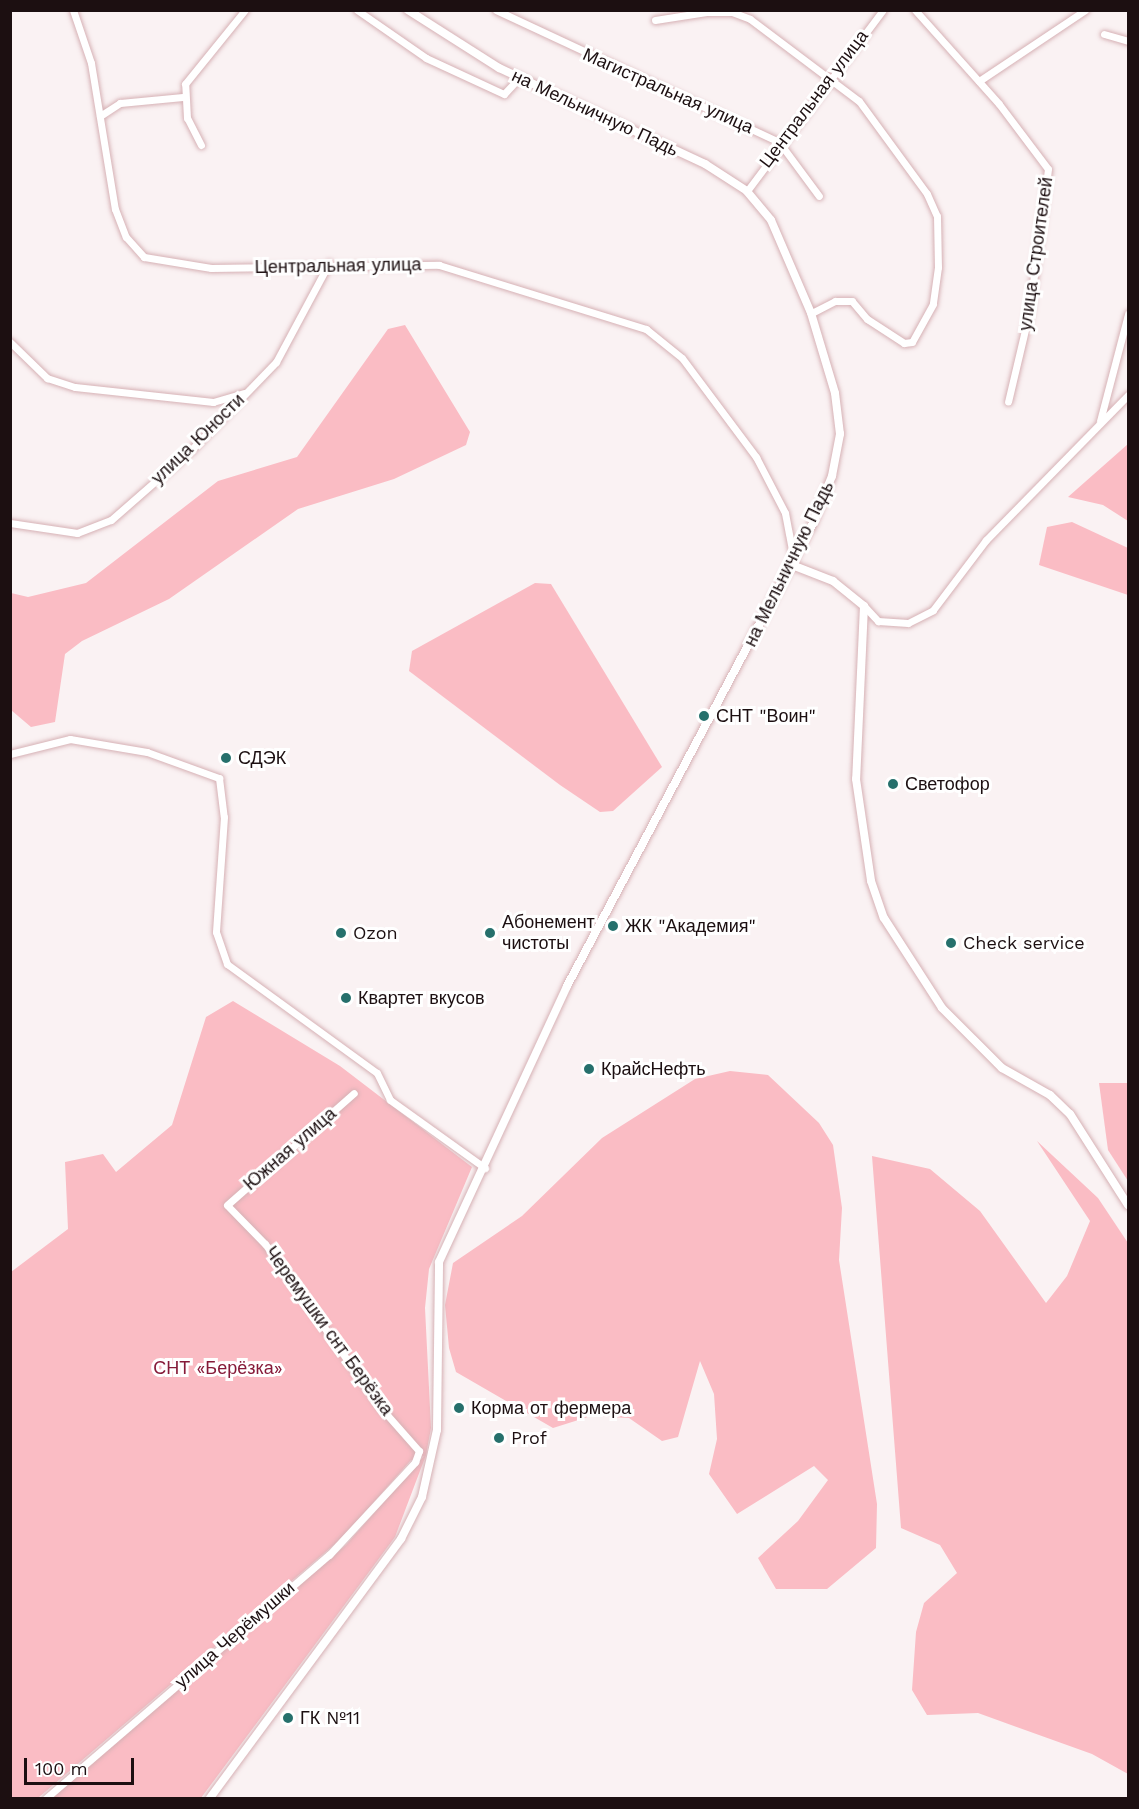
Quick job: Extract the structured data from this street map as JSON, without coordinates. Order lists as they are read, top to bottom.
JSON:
{
  "streets": {
    "street": [
      "Магистральная улица",
      "Центральная улица",
      "на Мельничную Падь",
      "улица Строителей",
      "улица Юности",
      "Южная улица",
      "Черемушки снт Берёзка",
      "улица Черёмушки"
    ]
  },
  "crossings": [
    ["Магистральная улица", "Центральная улица"],
    ["Центральная улица", "на Мельничную Падь"],
    ["Центральная улица", "улица Юности"],
    ["Южная улица", "Черемушки снт Берёзка"],
    ["Черемушки снт Берёзка", "улица Черёмушки"]
  ],
  "parks": ["СНТ «Берёзка»"],
  "places": [
    "СНТ \"Воин\"",
    "СДЭК",
    "Светофор",
    "ЖК \"Академия\"",
    "Ozon",
    "Абонемент чистоты",
    "Check service",
    "Квартет вкусов",
    "КрайсНефть",
    "Корма от фермера",
    "Prof",
    "ГК №11"
  ],
  "scale_bar": "100 m"
}
